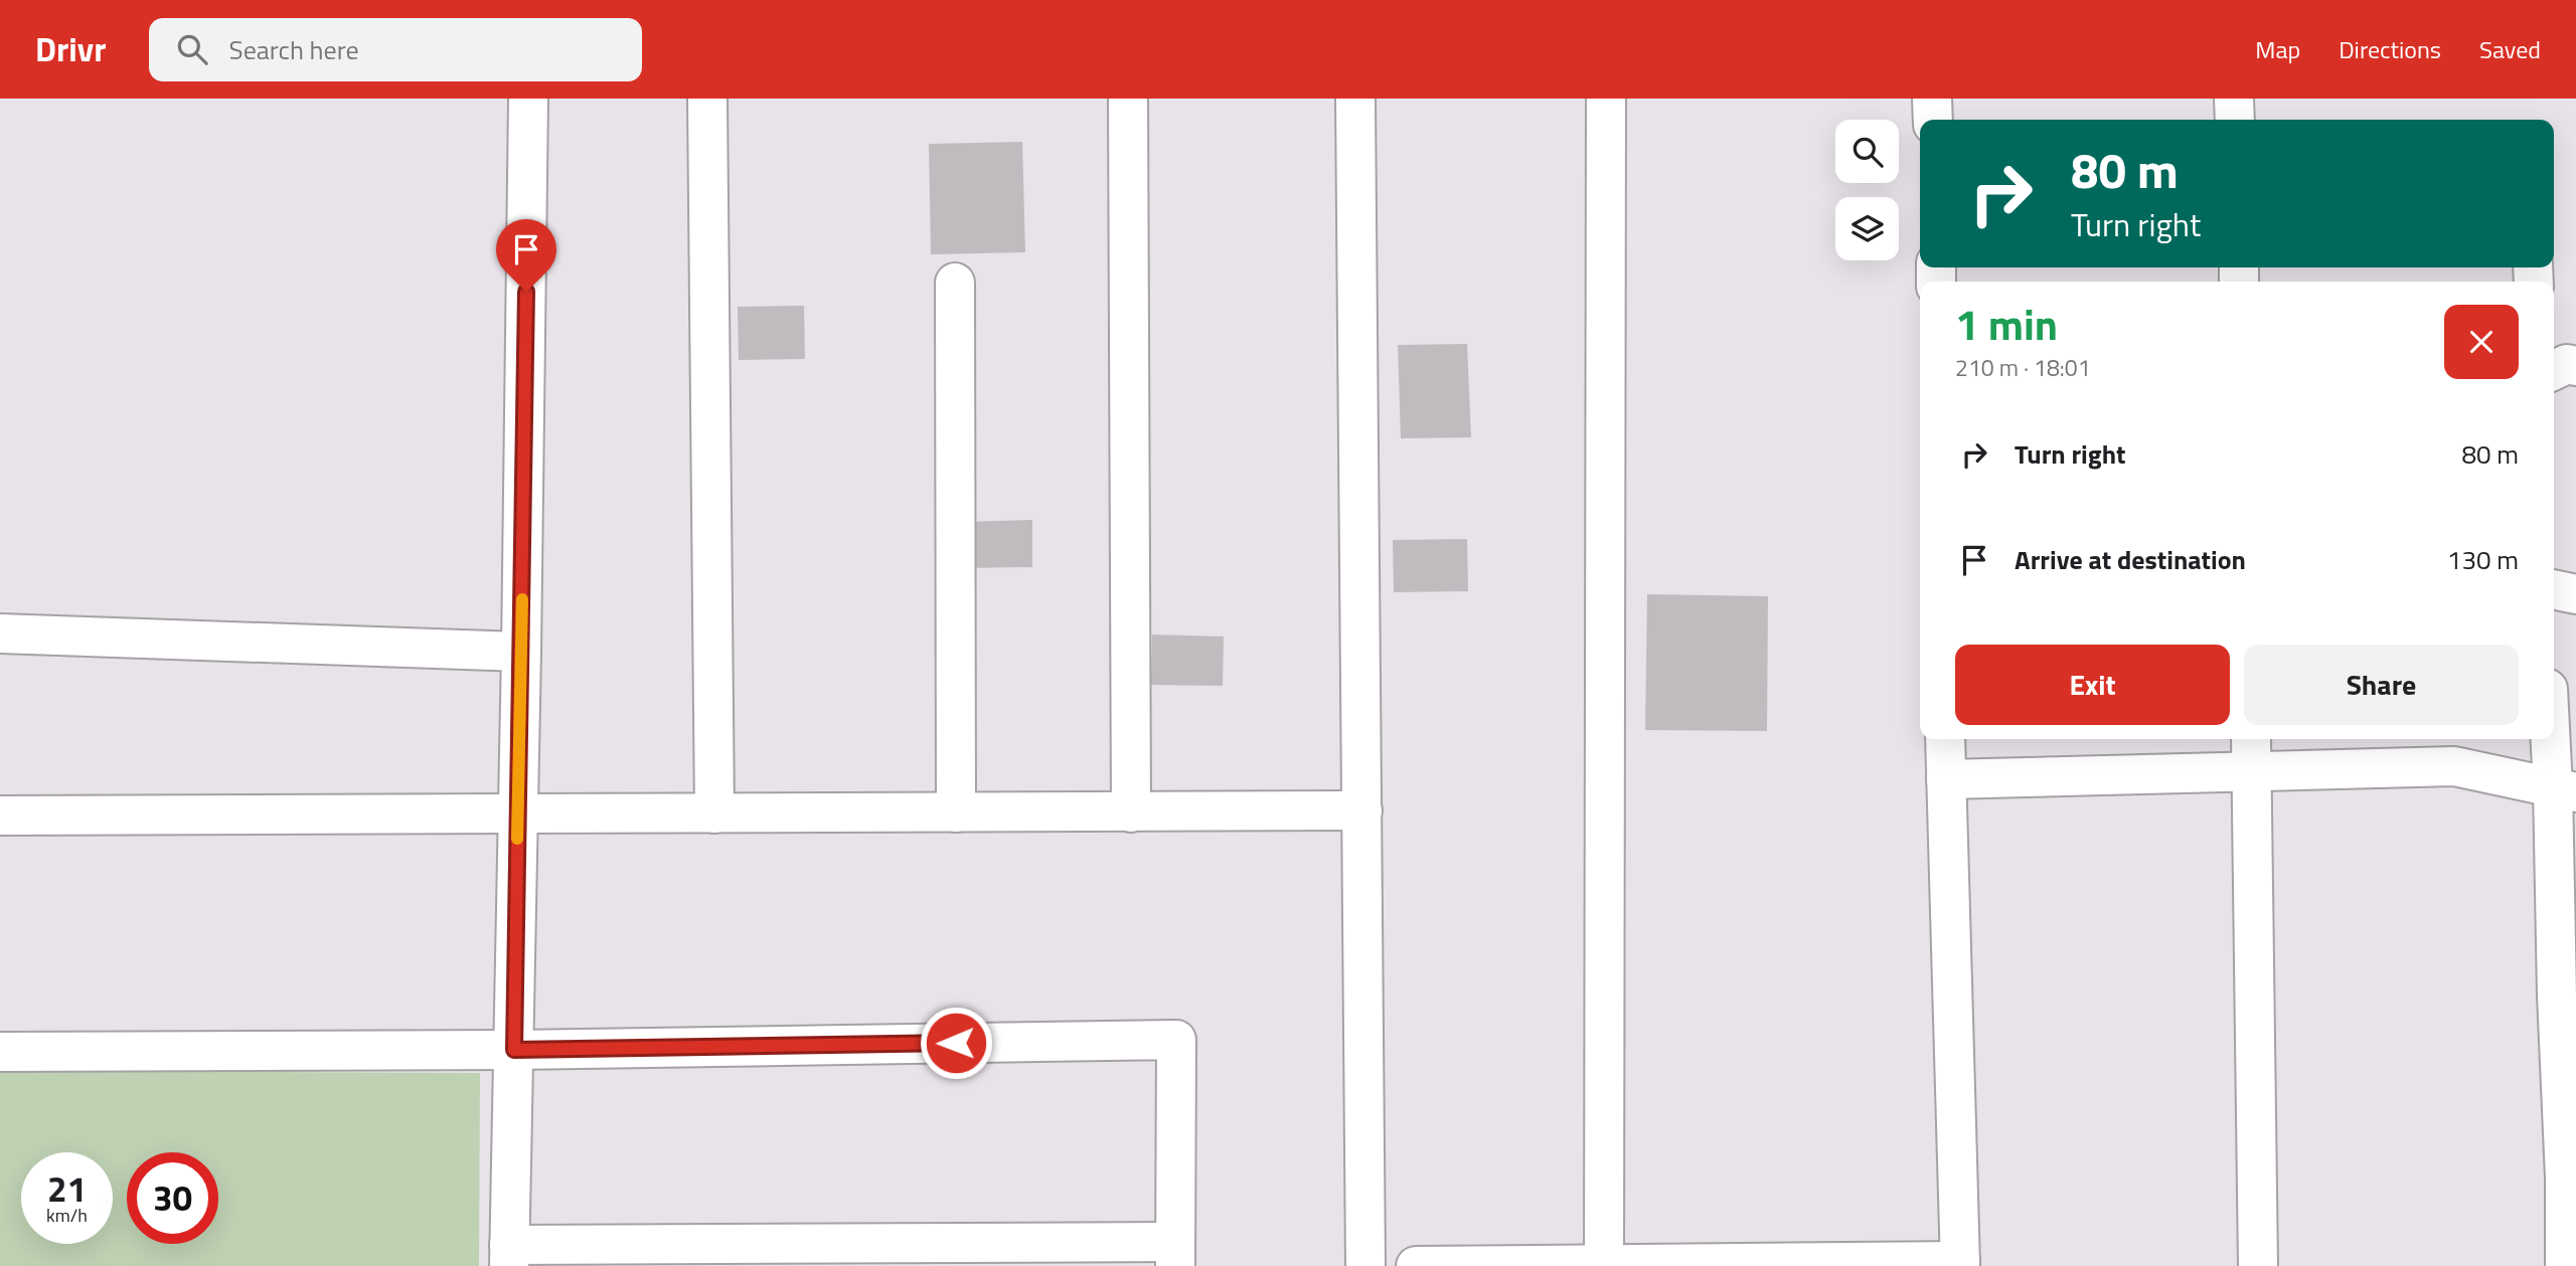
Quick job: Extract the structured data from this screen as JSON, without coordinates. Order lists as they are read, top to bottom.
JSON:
{
  "page": {
    "header": "Drivr",
    "search": "Search here",
    "nav": ["Map", "Directions", "Saved"],
    "turn": ["80 m", "Turn right"],
    "heading": ["1 min", "210 m · 18:01"],
    "list": [
      {
        "name": "Turn right",
        "value": "80 m"
      },
      {
        "name": "Arrive at destination",
        "value": "130 m"
      }
    ],
    "buttons": ["Exit", "Share"],
    "speed": "21 km/h",
    "limit": "30"
  }
}
